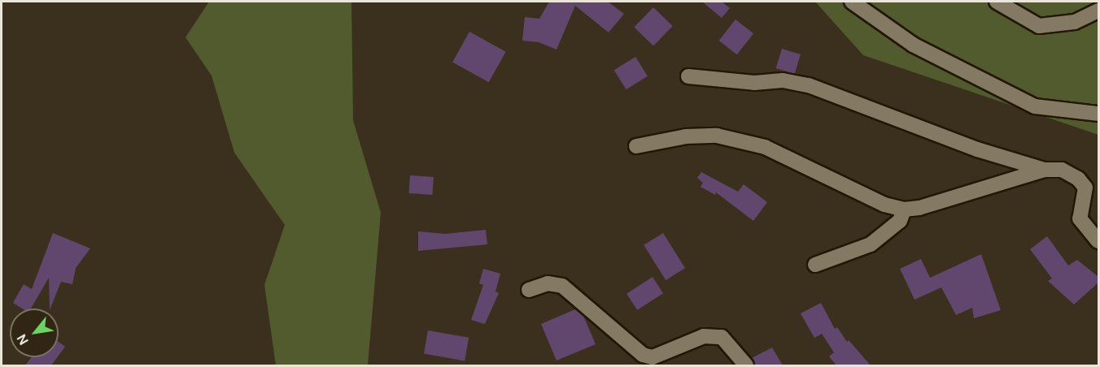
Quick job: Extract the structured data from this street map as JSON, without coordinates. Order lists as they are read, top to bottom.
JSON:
{
  "north": "bottom left"
}
